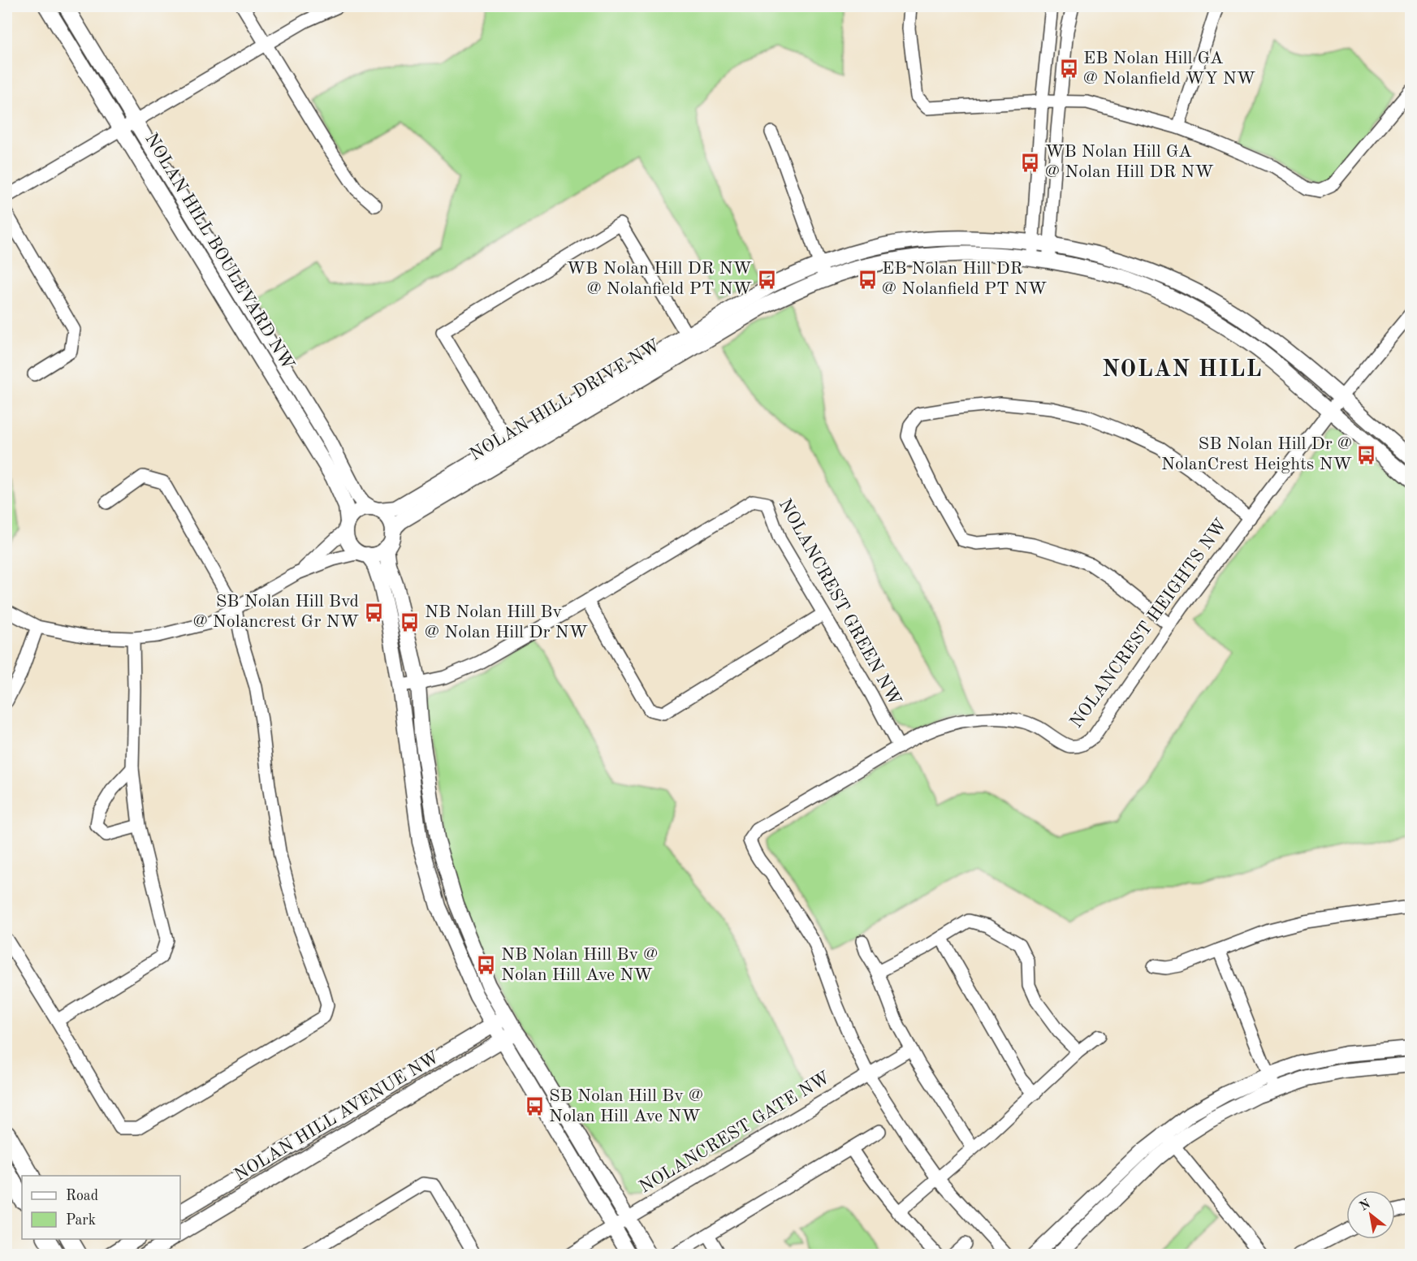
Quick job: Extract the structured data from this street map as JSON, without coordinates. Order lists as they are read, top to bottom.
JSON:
{
  "streets": {
    "street": [
      "NOLAN HILL BOULEVARD NW",
      "NOLAN HILL DRIVE NW",
      "NOLANCREST GREEN NW",
      "NOLANCREST HEIGHTS NW",
      "NOLAN HILL AVENUE NW",
      "NOLANCREST GATE NW"
    ]
  },
  "crossings": [
    ["NOLAN HILL BOULEVARD NW", "NOLAN HILL DRIVE NW"],
    ["NOLAN HILL DRIVE NW", "NOLANCREST HEIGHTS NW"],
    ["NOLANCREST GREEN NW", "NOLANCREST HEIGHTS NW"],
    ["NOLANCREST HEIGHTS NW", "NOLANCREST GATE NW"]
  ],
  "districts": ["NOLAN HILL"],
  "places": {
    "bus stop": [
      "EB Nolan Hill GA @ Nolanfield WY NW",
      "WB Nolan Hill GA @ Nolan Hill DR NW",
      "WB Nolan Hill DR NW @ Nolanfield PT NW",
      "EB Nolan Hill DR @ Nolanfield PT NW",
      "SB Nolan Hill Dr @ NolanCrest Heights NW",
      "SB Nolan Hill Bvd @ Nolancrest Gr NW",
      "NB Nolan Hill Bv @ Nolan Hill Dr NW",
      "NB Nolan Hill Bv @ Nolan Hill Ave NW",
      "SB Nolan Hill Bv @ Nolan Hill Ave NW"
    ]
  },
  "legend": ["Road", "Park"],
  "north": "top left"
}
